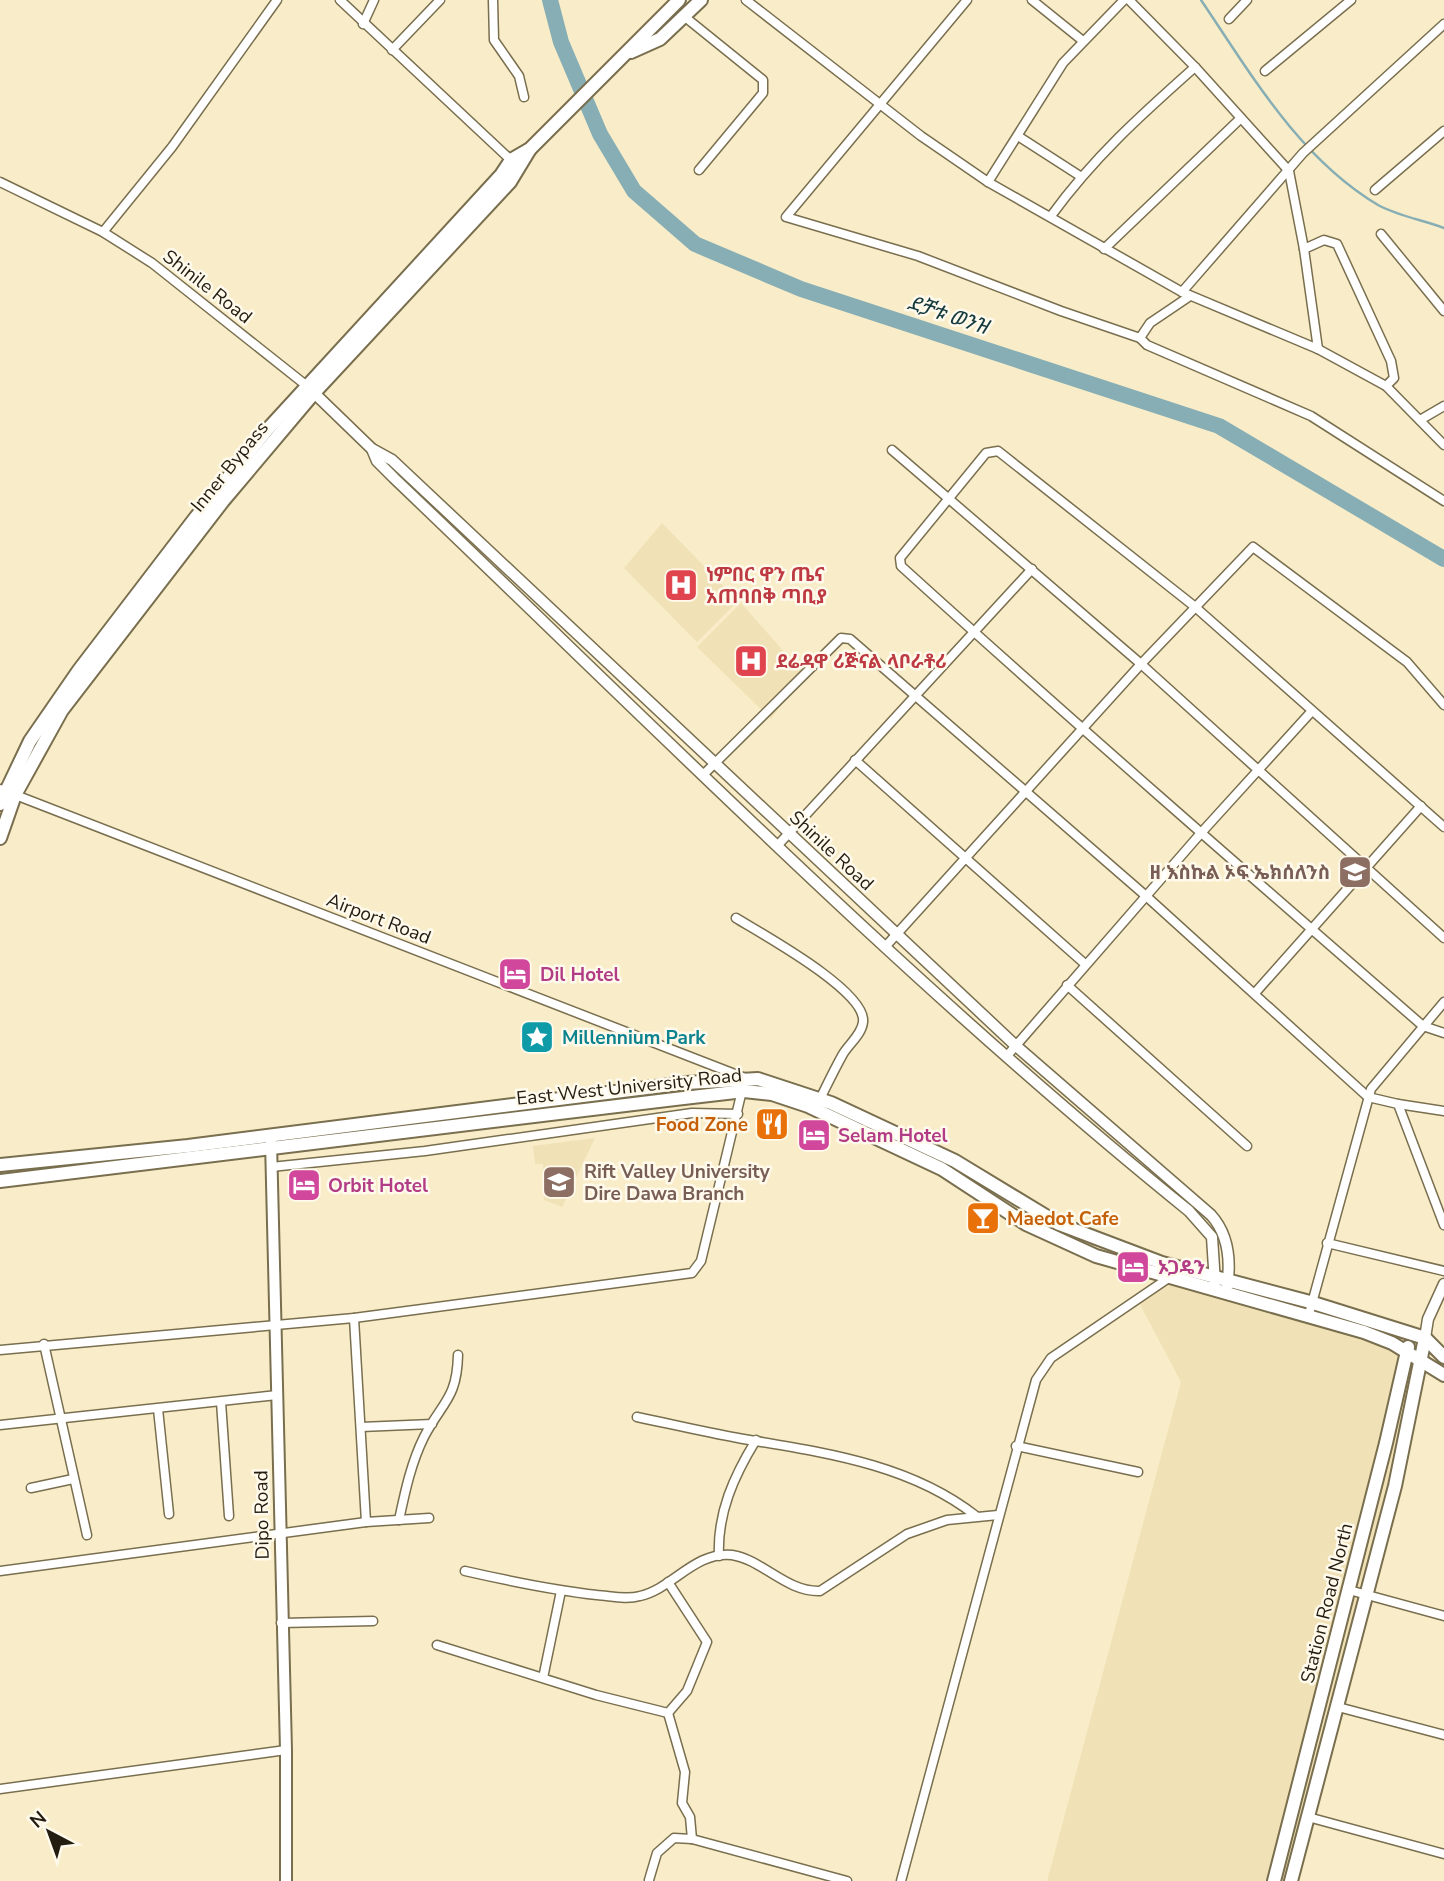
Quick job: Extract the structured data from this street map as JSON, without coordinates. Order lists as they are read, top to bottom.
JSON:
{
  "streets": {
    "main road": [
      "Inner Bypass",
      "East West University Road",
      "Dipo Road",
      "Station Road North"
    ],
    "street": ["Shinile Road", "Airport Road"]
  },
  "crossings": [
    ["Shinile Road", "Inner Bypass"],
    ["Shinile Road", "East West University Road"],
    ["Inner Bypass", "Airport Road"],
    ["Airport Road", "East West University Road"],
    ["East West University Road", "Dipo Road"],
    ["East West University Road", "Station Road North"]
  ],
  "water": ["ደቻቱ ወንዝ"],
  "places": {
    "hospital": ["ነምበር ዋን ጤና አጠባበቅ ጣቢያ", "ደሬዳዋ ሪጅናል ላቦራቶሪ"],
    "school or university": ["ዘ እስኩል ኦፍ ኤክሰለንስ", "Rift Valley University Dire Dawa Branch"],
    "hotel": [
      "Dil Hotel",
      "Selam Hotel",
      "Orbit Hotel",
      "ኦጋዴን"
    ],
    "place": ["Millennium Park"],
    "restaurant": ["Food Zone"],
    "bar": ["Maedot Cafe"]
  },
  "north": "top left"
}
